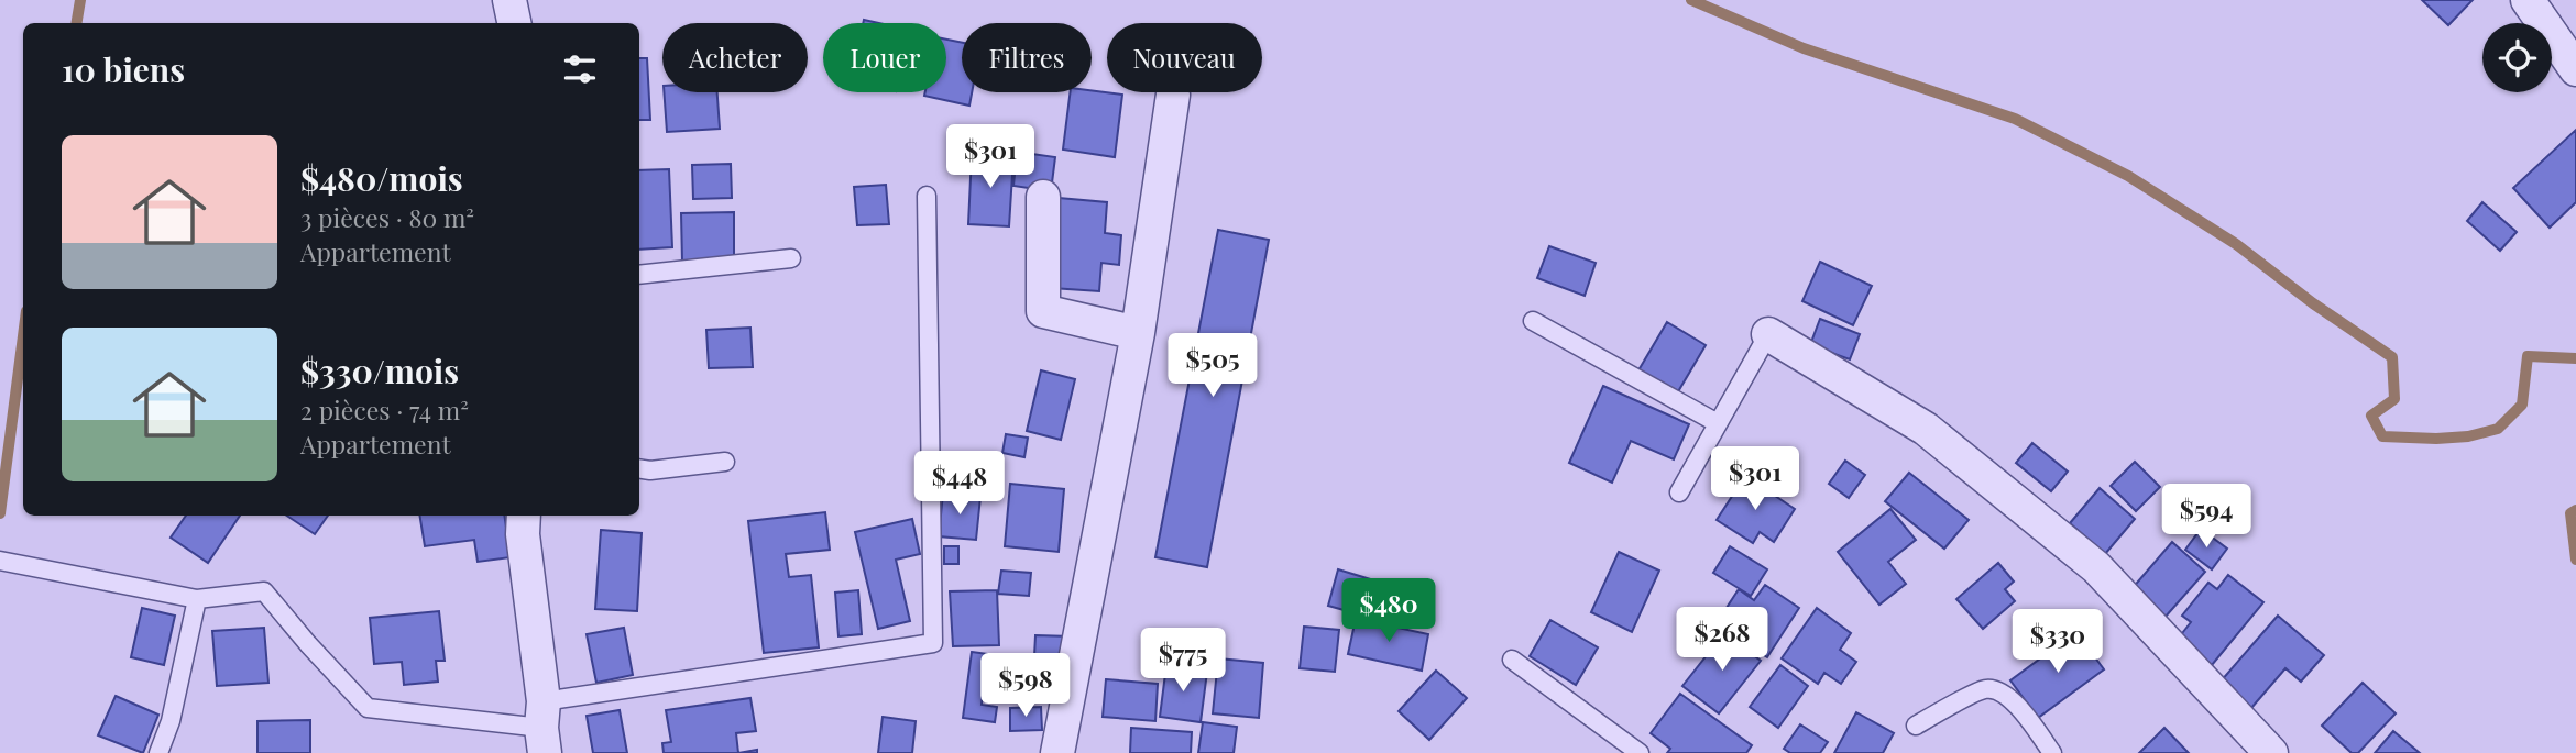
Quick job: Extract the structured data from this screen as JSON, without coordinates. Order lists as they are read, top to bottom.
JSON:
{
  "page": {
    "chip": [
      "Acheter",
      "Louer",
      "Filtres",
      "Nouveau"
    ],
    "heading": "10 biens",
    "list": [
      {
        "name": "$480/mois",
        "note": "3 pièces · 80 m² · Appartement"
      },
      {
        "name": "$330/mois",
        "note": "2 pièces · 74 m² · Appartement"
      }
    ],
    "price": [
      "$301",
      "$505",
      "$301",
      "$448",
      "$594",
      "$480",
      "$268",
      "$330",
      "$775",
      "$598"
    ]
  }
}
